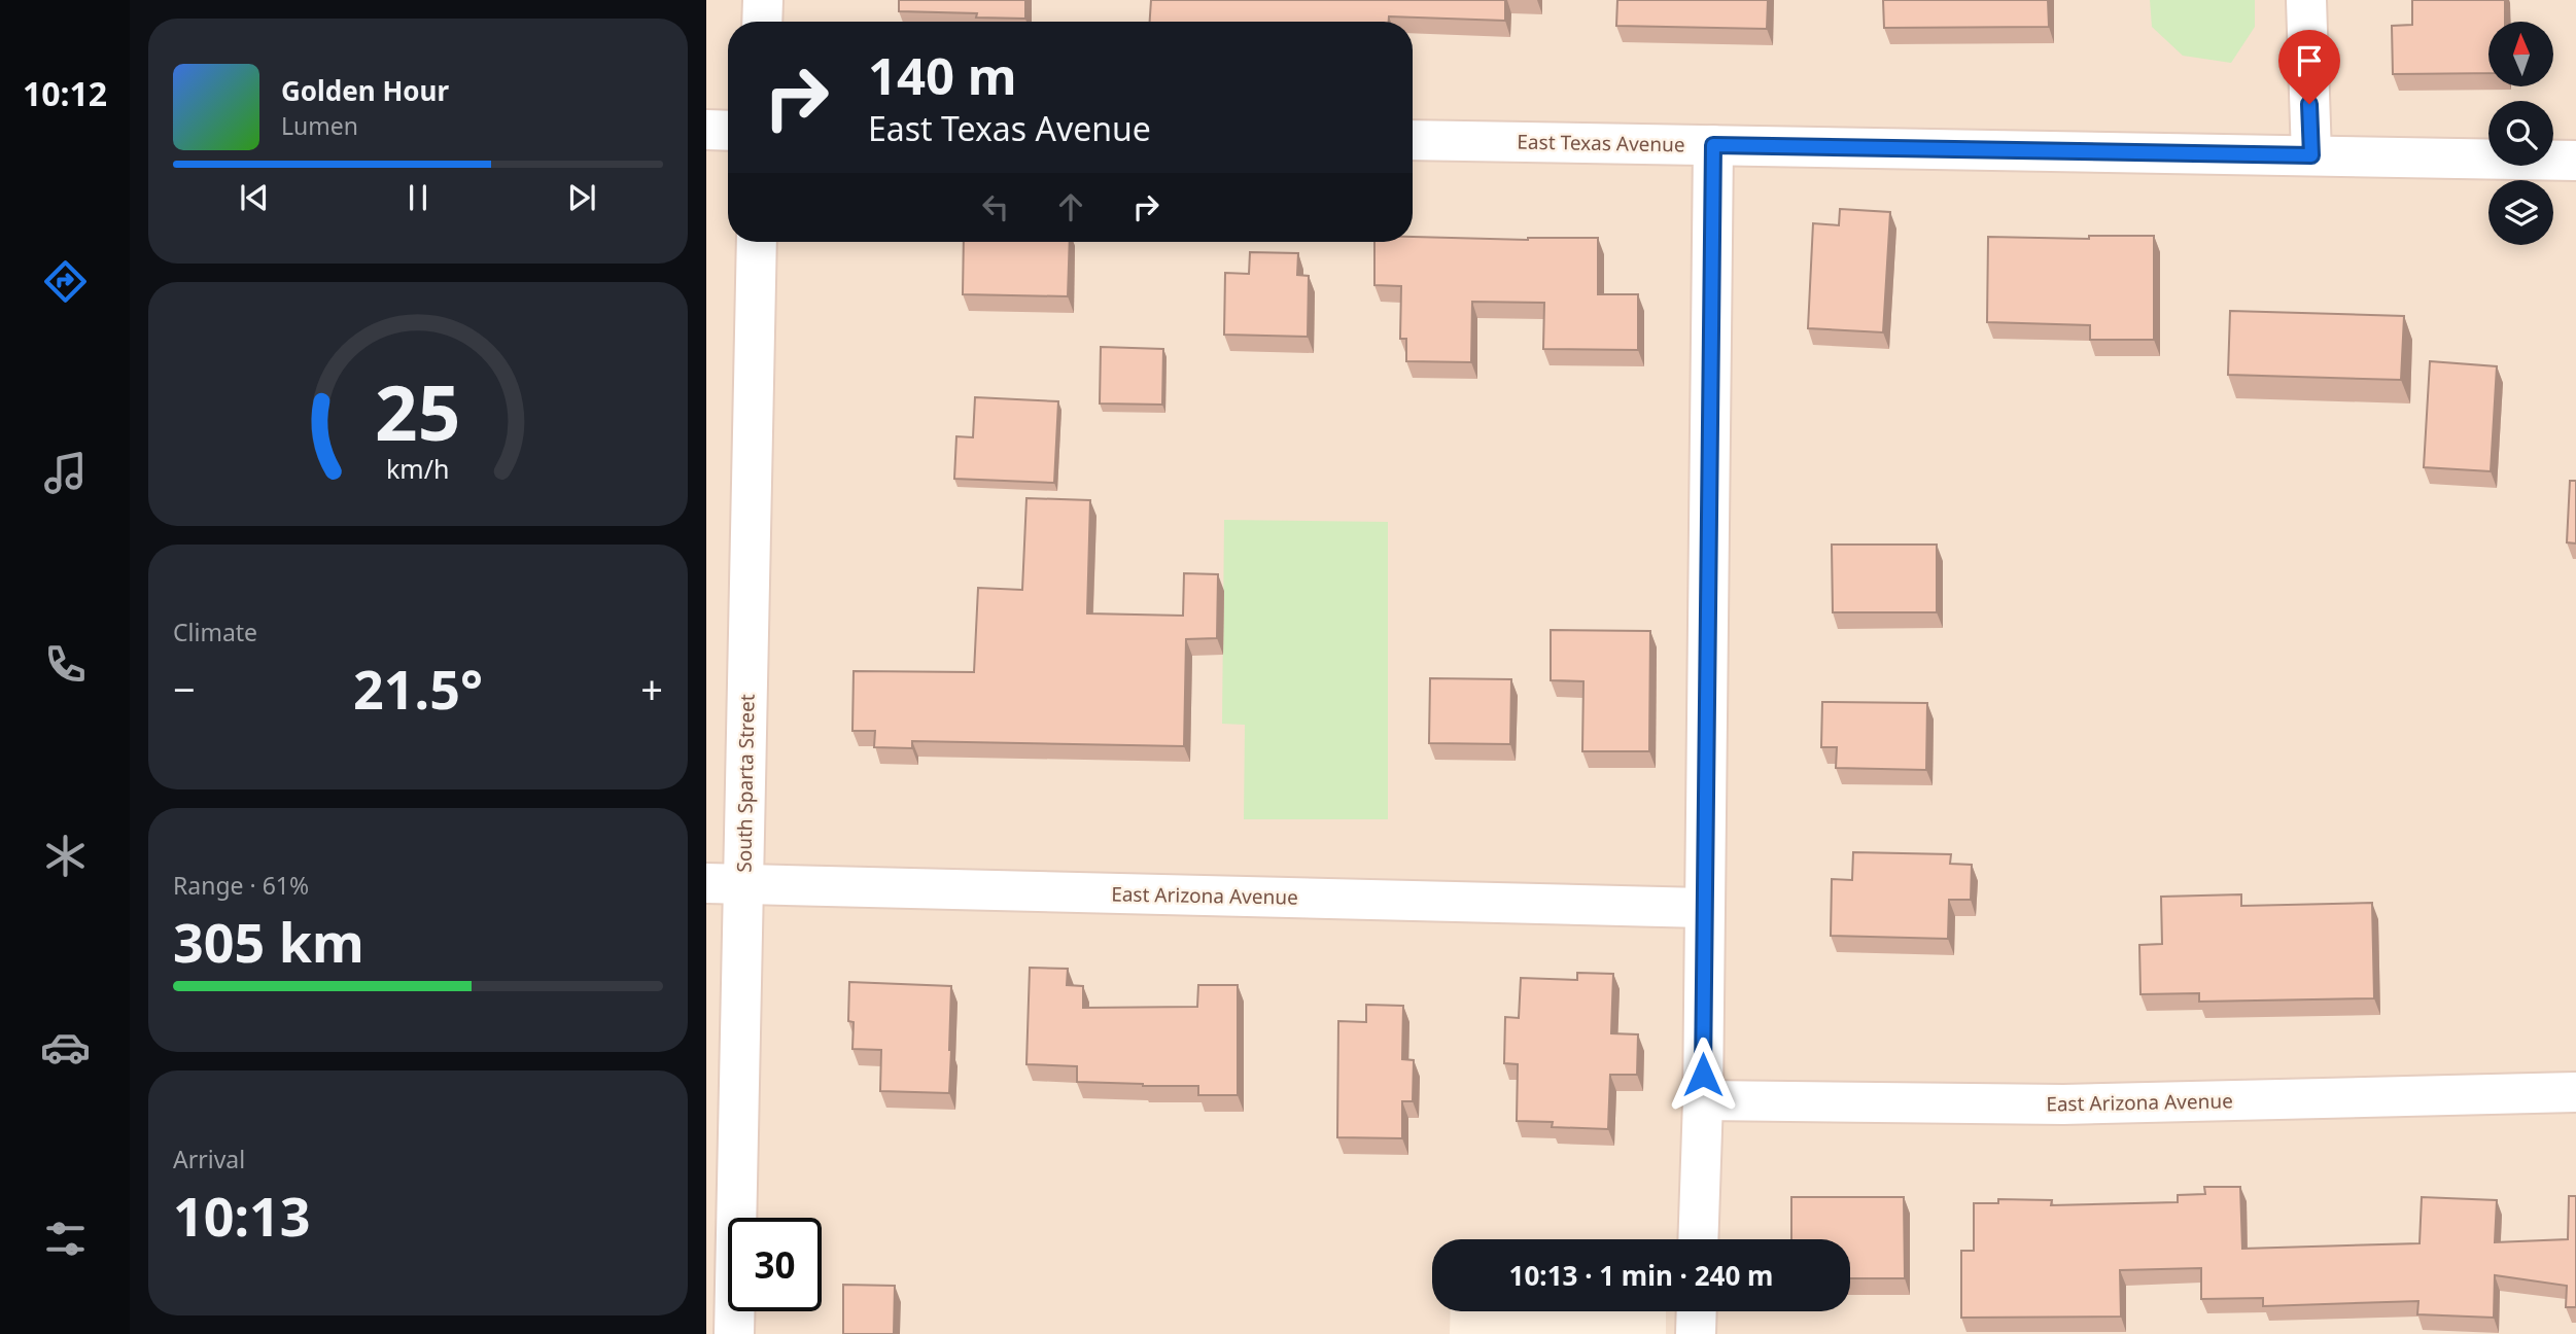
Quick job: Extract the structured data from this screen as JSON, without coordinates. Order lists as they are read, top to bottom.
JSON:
{
  "streets": {
    "street": ["East Texas Avenue", "South Sparta Street", "East Arizona Avenue"]
  },
  "crossings": [
    ["South Sparta Street", "East Arizona Avenue"]
  ],
  "north": "top",
  "page": {
    "tabs": "10:12",
    "turn": ["140 m", "East Texas Avenue"],
    "song": ["Golden Hour", "Lumen"],
    "tile": [
      "Climate",
      ["Range · 61%", "305 km"],
      ["Arrival", "10:13"]
    ],
    "heat": ["−", "21.5°", "+"],
    "limit": "30",
    "trip": "10:13 · 1 min · 240 m",
    "gauge": ["25", "km/h"]
  }
}
